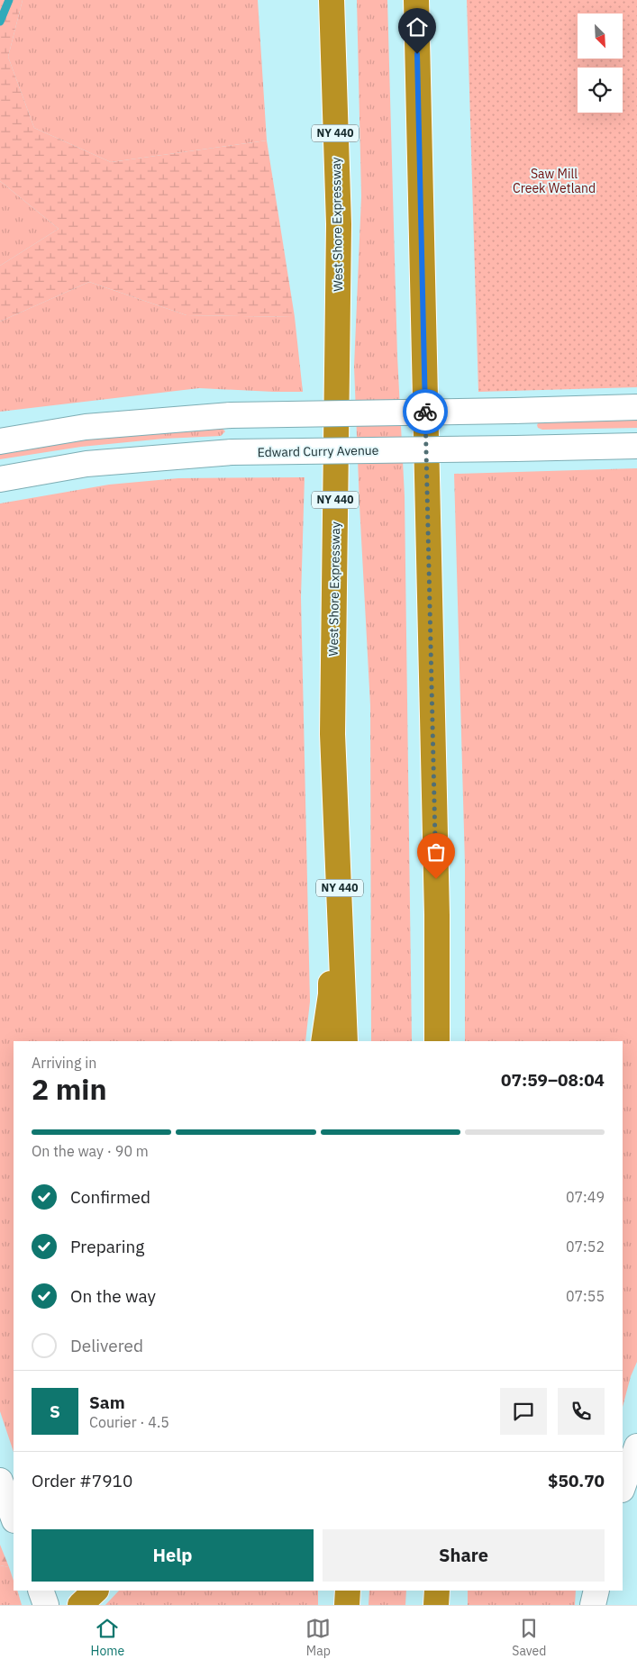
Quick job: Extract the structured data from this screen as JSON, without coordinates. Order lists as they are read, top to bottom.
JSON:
{
  "streets": {
    "highway": ["NY 440", "West Shore Expressway"],
    "street": ["Edward Curry Avenue"]
  },
  "parks": ["Saw Mill Creek Wetland"],
  "north": "bottom right",
  "page": {
    "heading": ["2 min", "Arriving in", "07:59–08:04"],
    "panel": [
      "Sam",
      "Courier · 4.5",
      "Order #7910",
      "$50.70"
    ],
    "bar": "On the way · 90 m",
    "list": [
      ["Confirmed", "07:49"],
      ["Preparing", "07:52"],
      ["On the way", "07:55"],
      "Delivered"
    ],
    "round": "S",
    "buttons": ["Help", "Share"],
    "tabs": ["Home", "Map", "Saved"]
  }
}
